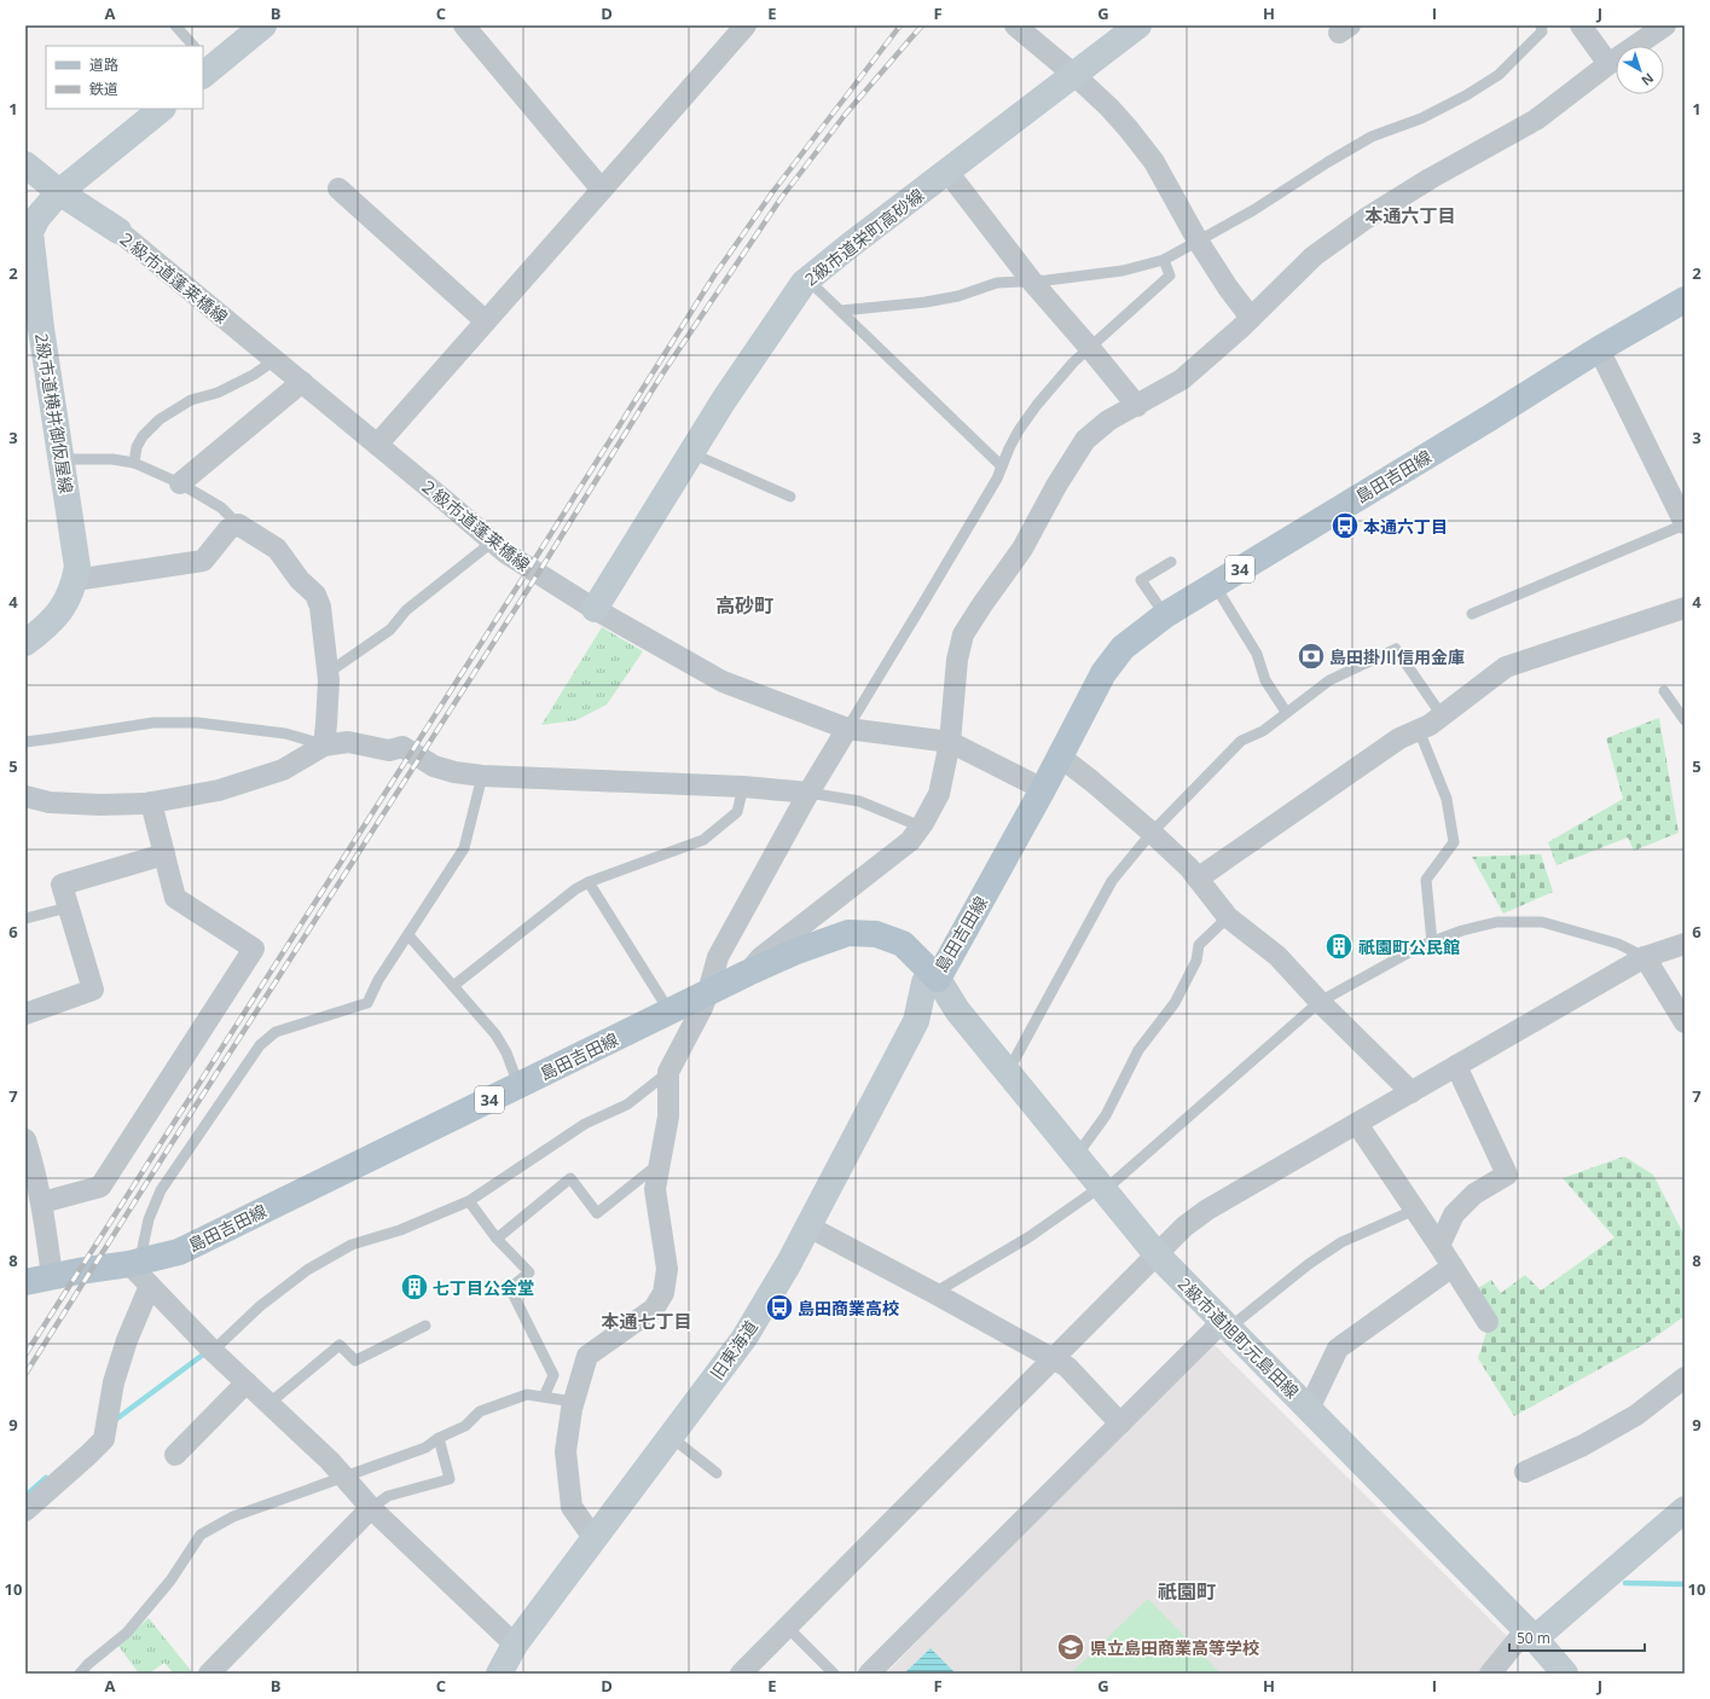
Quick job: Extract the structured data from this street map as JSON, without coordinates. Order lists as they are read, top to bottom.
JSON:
{
  "streets": {
    "main road": ["島田吉田線", "34"],
    "street": [
      "2級市道栄町高砂線",
      "２級市道蓬莱橋線",
      "2級市道横井御仮屋線",
      "2級市道旭町元島田線",
      "旧東海道"
    ]
  },
  "crossings": [
    ["2級市道栄町高砂線", "２級市道蓬莱橋線"],
    ["２級市道蓬莱橋線", "2級市道横井御仮屋線"],
    ["２級市道蓬莱橋線", "島田吉田線"],
    ["島田吉田線", "2級市道旭町元島田線"],
    ["島田吉田線", "旧東海道"],
    ["2級市道旭町元島田線", "旧東海道"]
  ],
  "districts": [
    "本通六丁目",
    "高砂町",
    "本通七丁目",
    "祇園町"
  ],
  "places": {
    "bus stop": ["本通六丁目", "島田商業高校"],
    "bank": ["島田掛川信用金庫"],
    "building": ["祇園町公民館", "七丁目公会堂"],
    "school or university": ["県立島田商業高等学校"]
  },
  "legend": ["道路", "鉄道"],
  "scale_bar": "50 m",
  "north": "bottom right",
  "grid": {
    "columns": [
      "A",
      "B",
      "C",
      "D",
      "E",
      "F",
      "G",
      "H",
      "I",
      "J"
    ],
    "rows": [
      "1",
      "2",
      "3",
      "4",
      "5",
      "6",
      "7",
      "8",
      "9",
      "10"
    ]
  }
}
